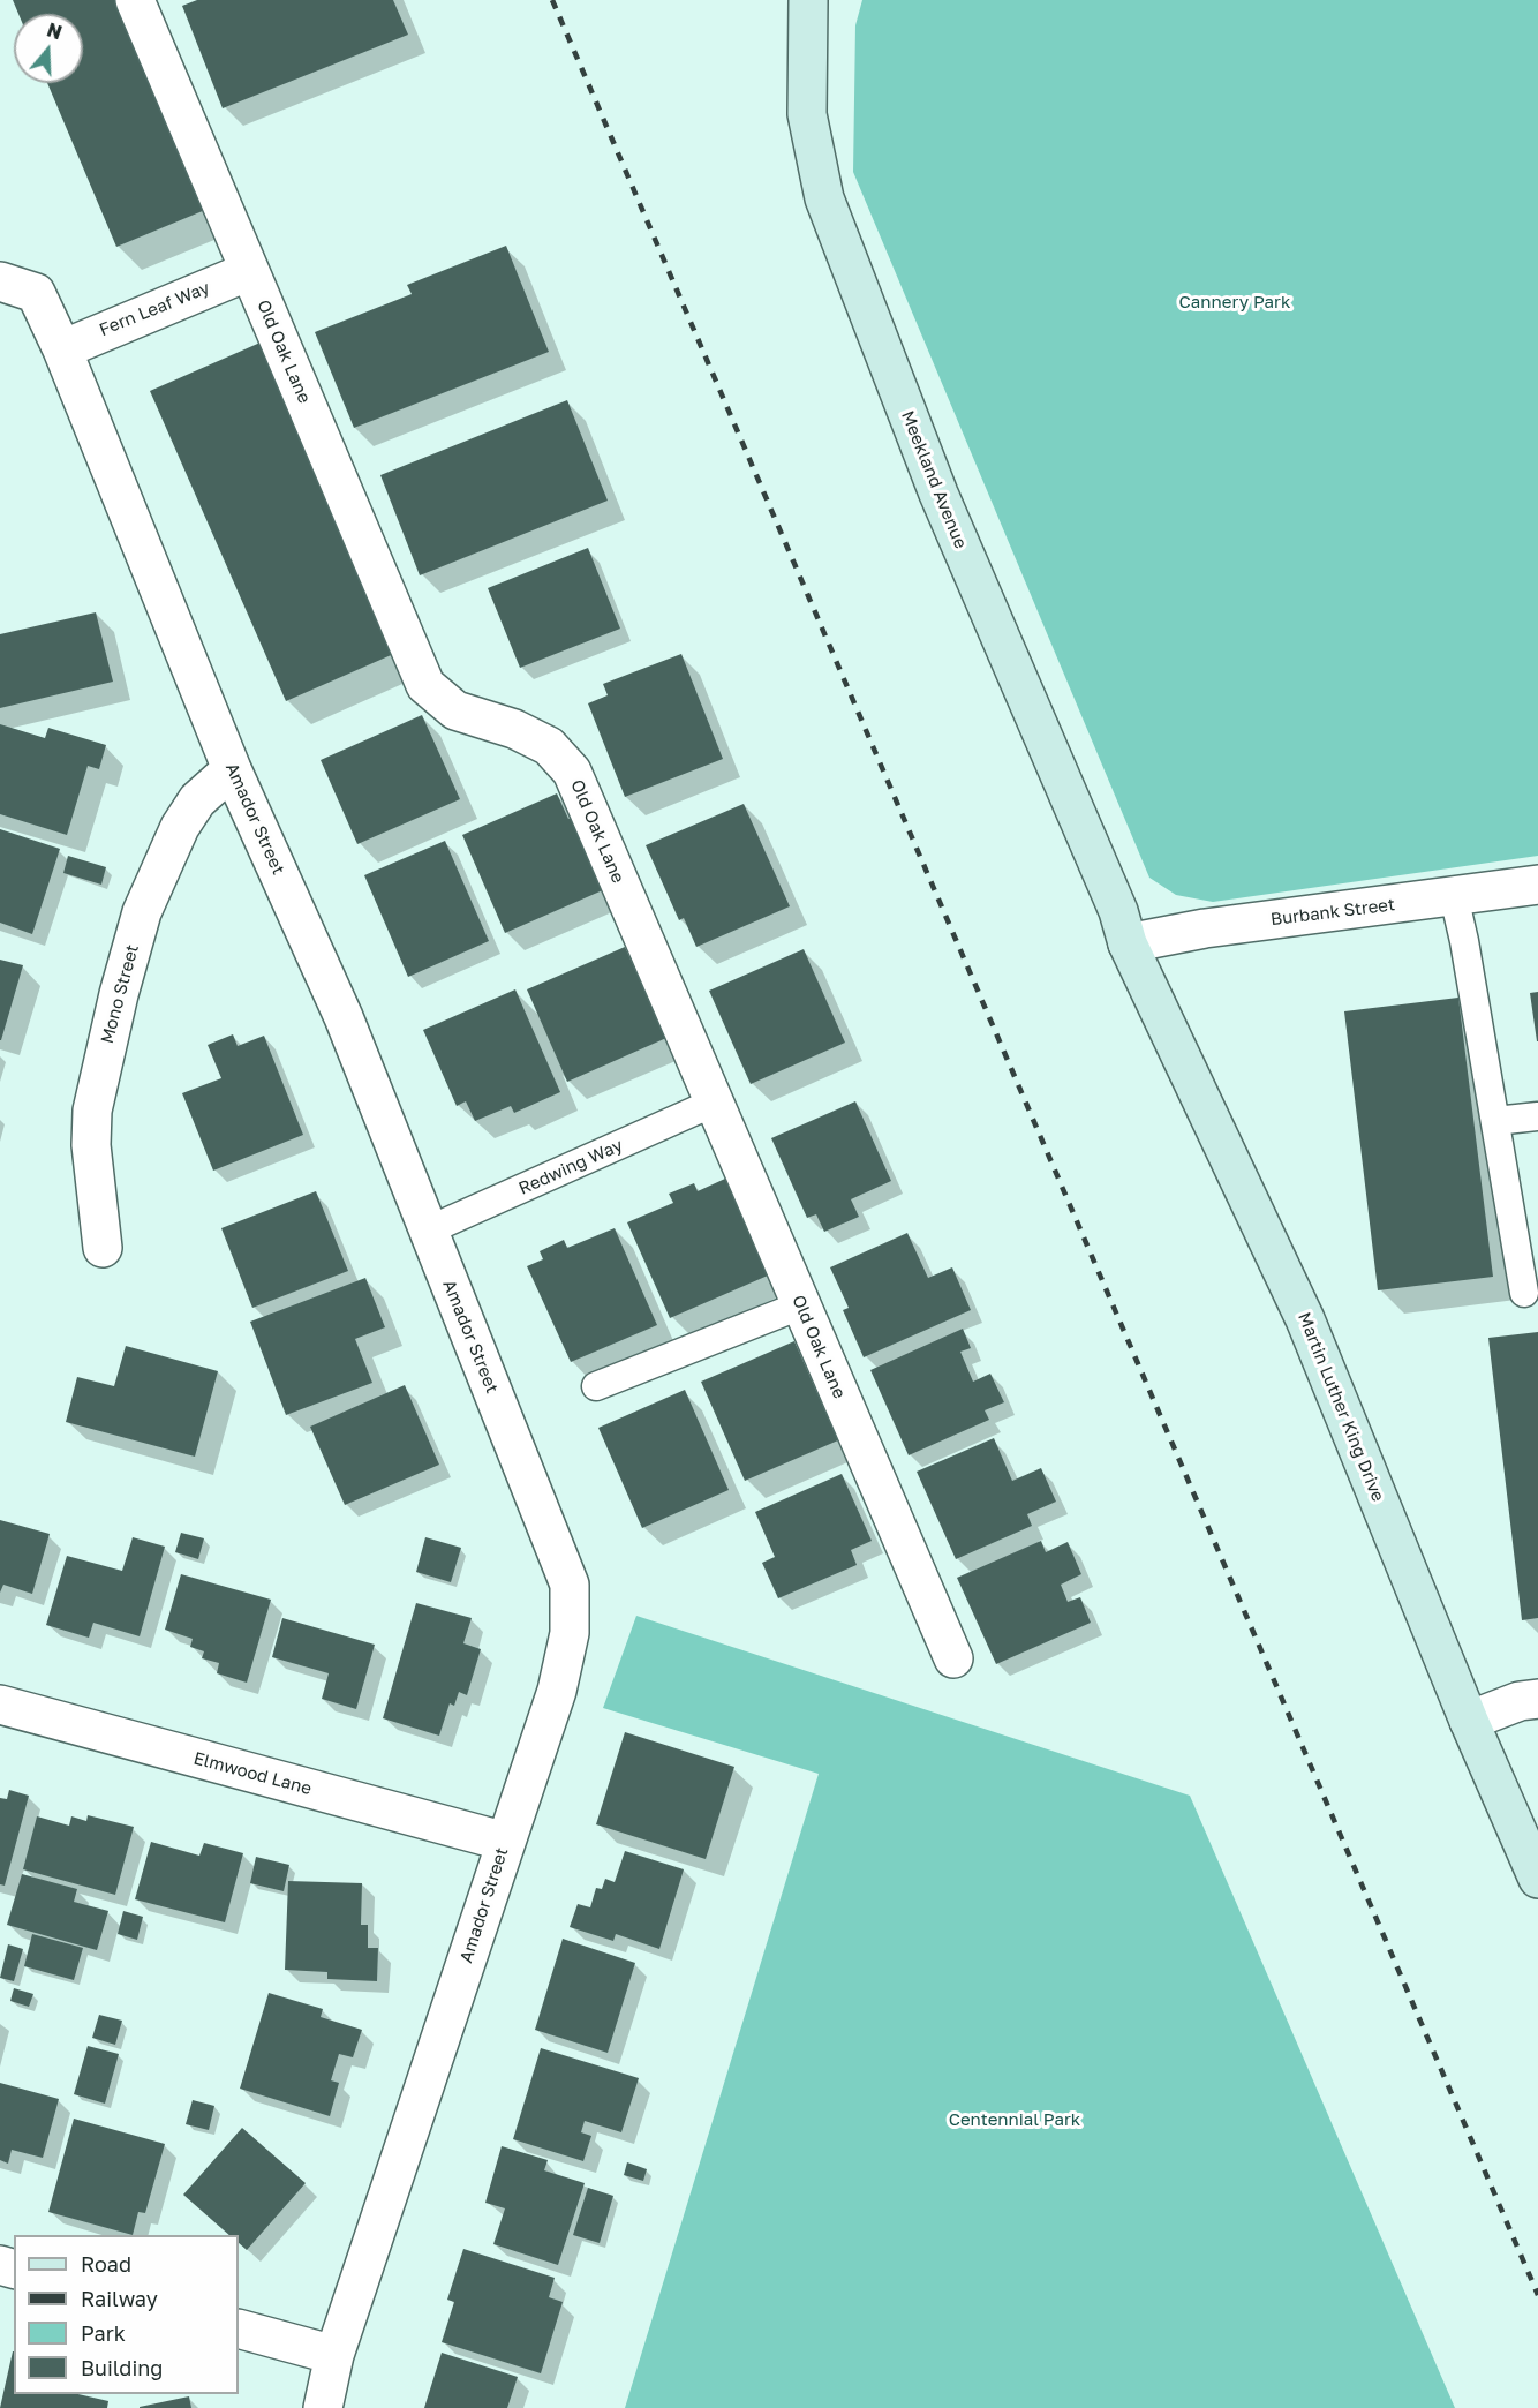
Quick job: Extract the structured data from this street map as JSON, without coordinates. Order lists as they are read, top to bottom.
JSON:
{
  "streets": {
    "street": [
      "Fern Leaf Way",
      "Old Oak Lane",
      "Meekland Avenue",
      "Amador Street",
      "Burbank Street",
      "Mono Street",
      "Martin Luther King Drive",
      "Elmwood Lane"
    ],
    "lane": ["Redwing Way"]
  },
  "crossings": [
    ["Fern Leaf Way", "Old Oak Lane"],
    ["Fern Leaf Way", "Amador Street"],
    ["Old Oak Lane", "Redwing Way"],
    ["Meekland Avenue", "Burbank Street"],
    ["Meekland Avenue", "Martin Luther King Drive"],
    ["Amador Street", "Mono Street"],
    ["Amador Street", "Redwing Way"],
    ["Amador Street", "Elmwood Lane"],
    ["Burbank Street", "Martin Luther King Drive"]
  ],
  "parks": ["Cannery Park", "Centennial Park"],
  "legend": [
    "Road",
    "Railway",
    "Park",
    "Building"
  ],
  "north": "top"
}
